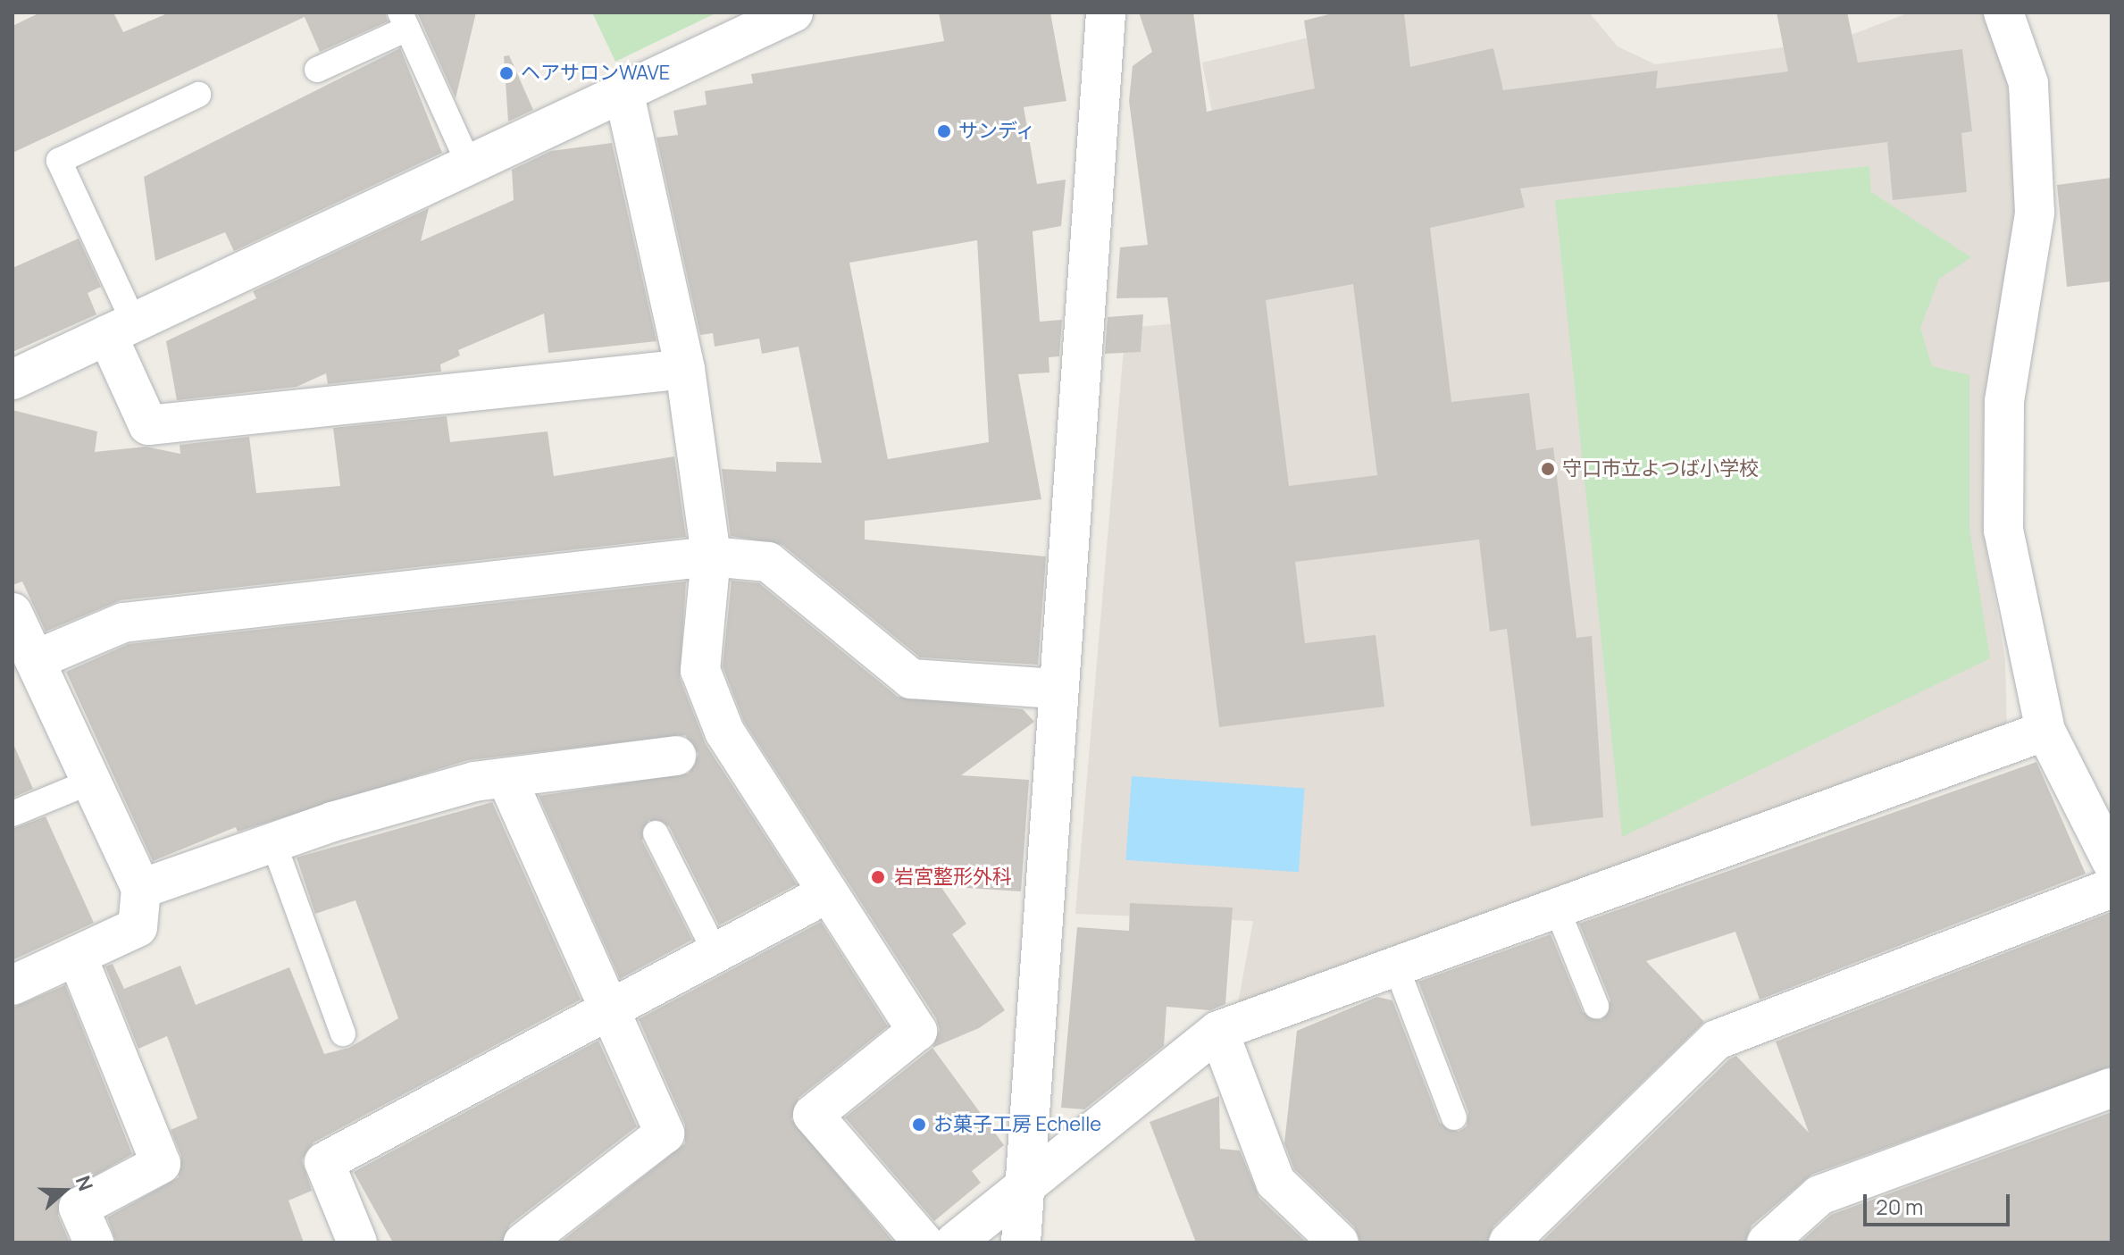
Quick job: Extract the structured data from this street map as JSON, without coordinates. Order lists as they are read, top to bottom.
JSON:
{
  "places": [
    "ヘアサロンWAVE",
    "サンディ",
    "守口市立よつば小学校",
    "岩宮整形外科",
    "お菓子工房 Echelle"
  ],
  "scale_bar": "20 m",
  "north": "right"
}
